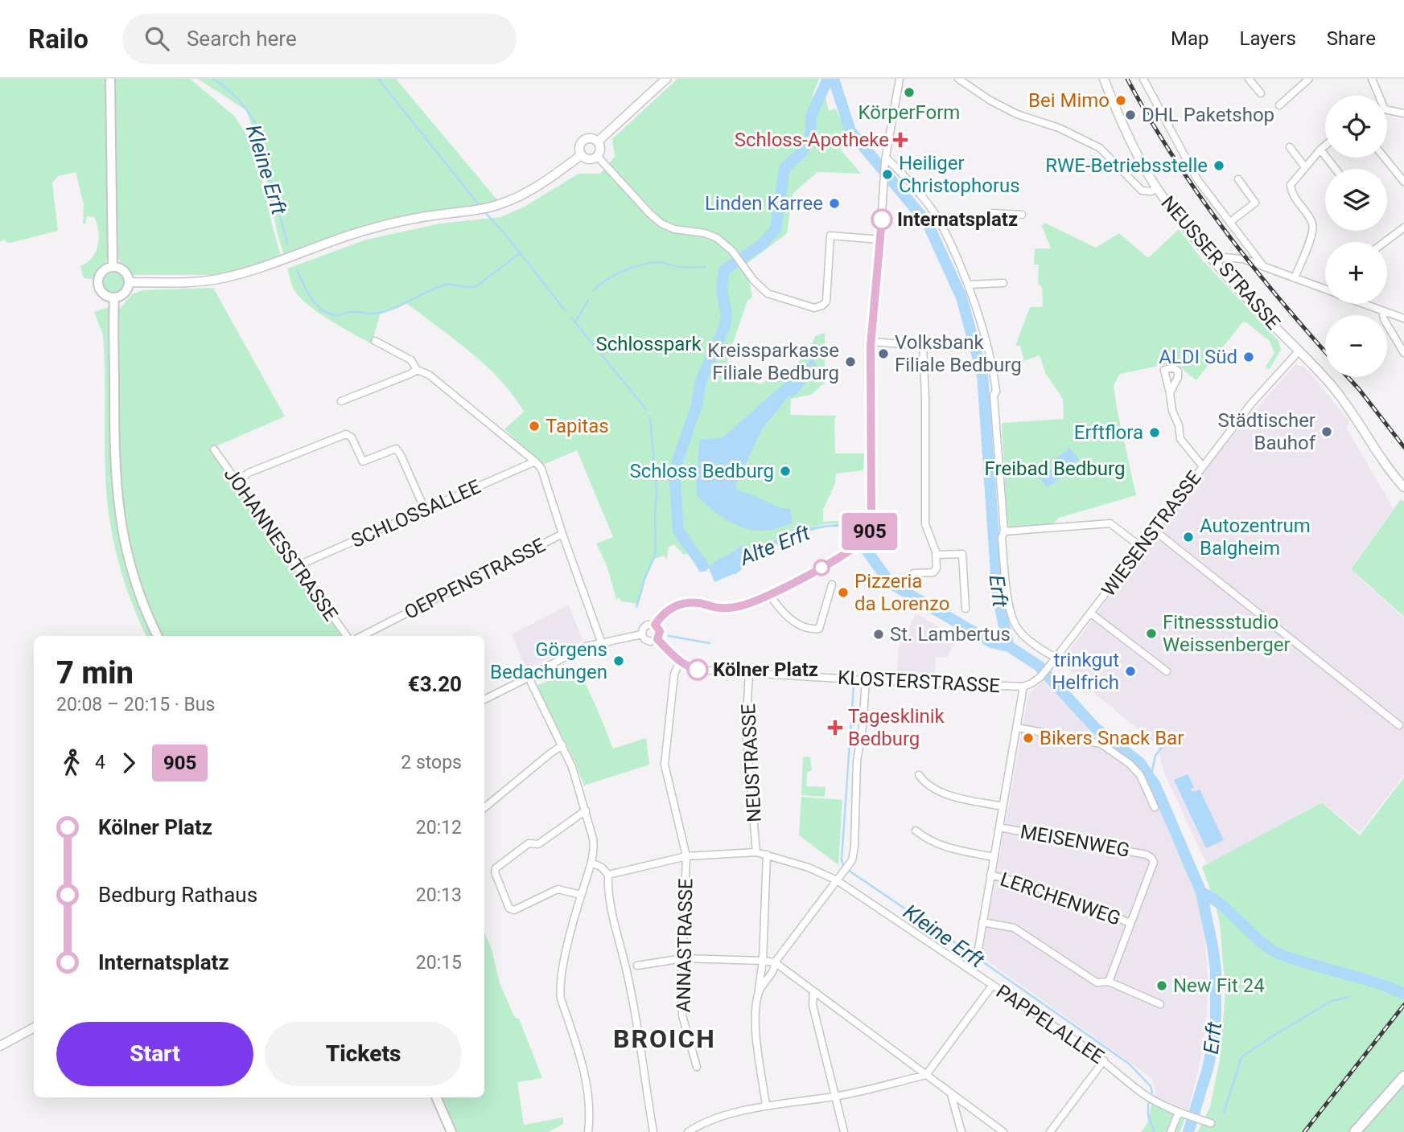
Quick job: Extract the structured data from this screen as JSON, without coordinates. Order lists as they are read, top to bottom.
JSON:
{
  "streets": {
    "street": [
      "NEUSSER STRASSE",
      "SCHLOSSALLEE",
      "WIESENSTRASSE",
      "JOHANNESSTRASSE",
      "OEPPENSTRASSE",
      "KLOSTERSTRASSE",
      "NEUSTRASSE",
      "MEISENWEG",
      "LERCHENWEG",
      "ANNASTRASSE",
      "PAPPELALLEE"
    ]
  },
  "crossings": [
    ["NEUSSER STRASSE", "WIESENSTRASSE"],
    ["SCHLOSSALLEE", "JOHANNESSTRASSE"],
    ["WIESENSTRASSE", "KLOSTERSTRASSE"],
    ["KLOSTERSTRASSE", "NEUSTRASSE"],
    ["KLOSTERSTRASSE", "ANNASTRASSE"],
    ["NEUSTRASSE", "PAPPELALLEE"],
    ["MEISENWEG", "LERCHENWEG"],
    ["ANNASTRASSE", "PAPPELALLEE"]
  ],
  "districts": ["BROICH"],
  "water": ["Kleine Erft", "Alte Erft", "Erft"],
  "parks": ["Schlosspark", "Freibad Bedburg"],
  "places": {
    "other": [
      "KörperForm",
      "Bei Mimo",
      "DHL Paketshop",
      "RWE-Betriebsstelle",
      "Heiliger Christophorus",
      "Linden Karree",
      "Internatsplatz",
      "Volksbank Filiale Bedburg",
      "ALDI Süd",
      "Kreissparkasse Filiale Bedburg",
      "Tapitas",
      "Städtischer Bauhof",
      "Erftflora",
      "Schloss Bedburg",
      "Autozentrum Balgheim",
      "Pizzeria da Lorenzo",
      "Fitnessstudio Weissenberger",
      "St. Lambertus",
      "Görgens Bedachungen",
      "Kölner Platz",
      "trinkgut Helfrich",
      "Bikers Snack Bar",
      "New Fit 24"
    ],
    "health": ["Schloss-Apotheke", "Tagesklinik Bedburg"]
  },
  "lines": ["bus line 905"],
  "page": {
    "header": "Railo",
    "search": "Search here",
    "nav": ["Map", "Layers", "Share"],
    "on_map": "905",
    "map_buttons": ["+", "−"],
    "heading": ["7 min", "20:08 – 20:15 · Bus", "€3.20"],
    "legs": ["4", "905", "2 stops"],
    "list": [
      {
        "name": "Kölner Platz",
        "value": "20:12"
      },
      {
        "name": "Bedburg Rathaus",
        "value": "20:13"
      },
      {
        "name": "Internatsplatz",
        "value": "20:15"
      }
    ],
    "buttons": ["Start", "Tickets"]
  }
}
